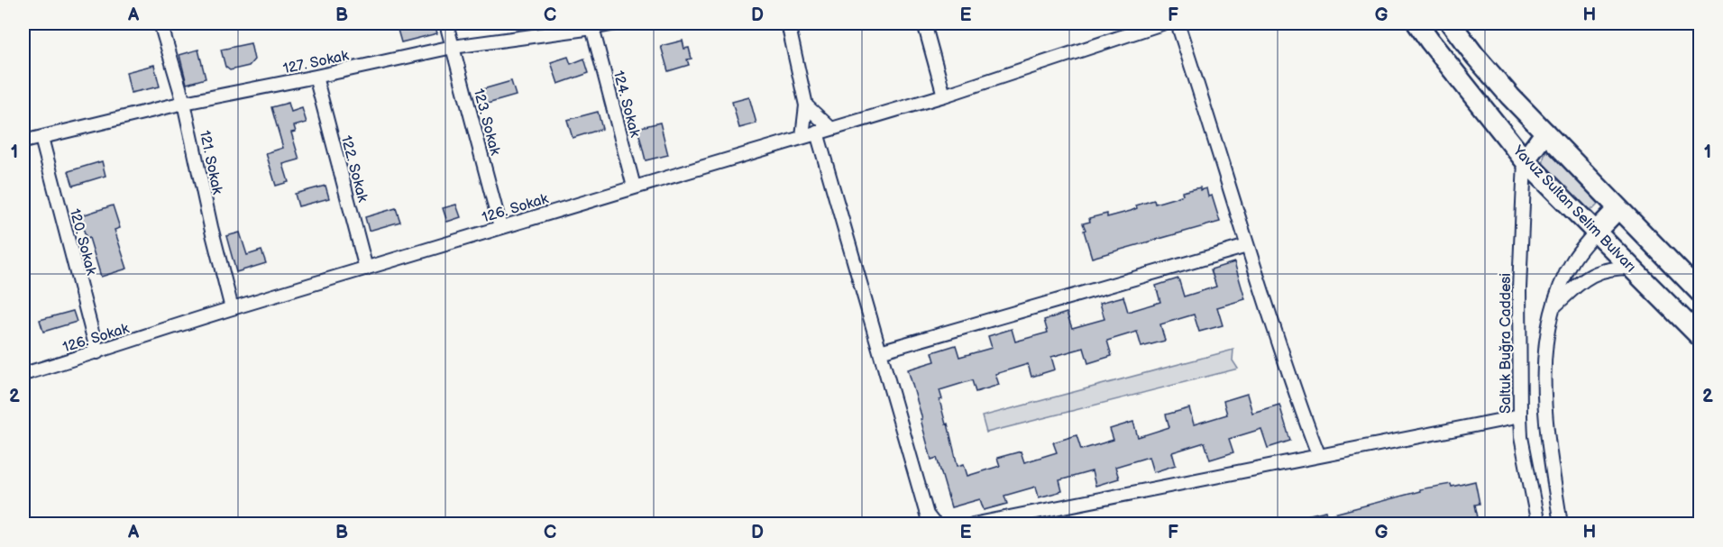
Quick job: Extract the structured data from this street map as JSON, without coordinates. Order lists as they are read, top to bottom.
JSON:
{
  "streets": {
    "main road": ["Yavuz Sultan Selim Bulvarı"],
    "street": [
      "127. Sokak",
      "124. Sokak",
      "123. Sokak",
      "121. Sokak",
      "122. Sokak",
      "126. Sokak",
      "120. Sokak",
      "Saltuk Buğra Caddesi"
    ]
  },
  "crossings": [
    ["127. Sokak", "124. Sokak"],
    ["127. Sokak", "123. Sokak"],
    ["127. Sokak", "121. Sokak"],
    ["127. Sokak", "122. Sokak"],
    ["127. Sokak", "120. Sokak"],
    ["124. Sokak", "126. Sokak"],
    ["123. Sokak", "126. Sokak"],
    ["121. Sokak", "126. Sokak"],
    ["122. Sokak", "126. Sokak"],
    ["126. Sokak", "120. Sokak"],
    ["Yavuz Sultan Selim Bulvarı", "Saltuk Buğra Caddesi"]
  ],
  "grid": {
    "columns": [
      "A",
      "B",
      "C",
      "D",
      "E",
      "F",
      "G",
      "H"
    ],
    "rows": ["1", "2"]
  }
}
